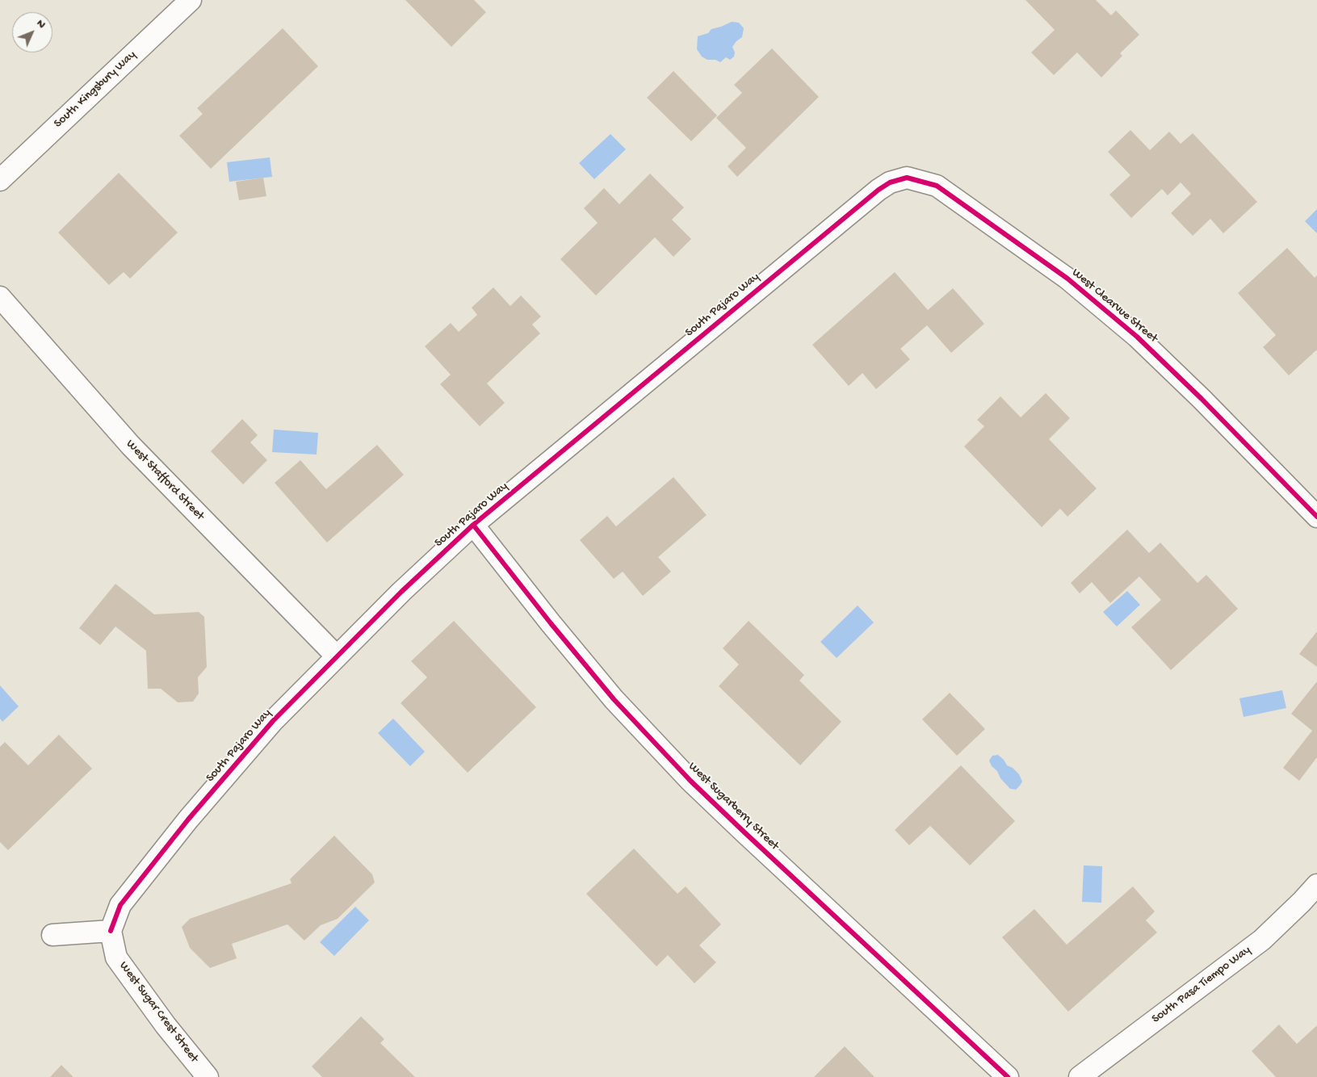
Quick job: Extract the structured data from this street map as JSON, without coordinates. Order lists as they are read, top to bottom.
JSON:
{
  "streets": {
    "street": [
      "South Kingsbury Way",
      "South Pajaro Way",
      "West Clearvue Street",
      "West Stafford Street",
      "West Sugarberry Street",
      "South Pasa Tiempo Way",
      "West Sugar Crest Street"
    ]
  },
  "crossings": [
    ["South Pajaro Way", "West Clearvue Street"],
    ["South Pajaro Way", "West Stafford Street"],
    ["South Pajaro Way", "West Sugarberry Street"],
    ["South Pajaro Way", "West Sugar Crest Street"]
  ],
  "north": "top right"
}
